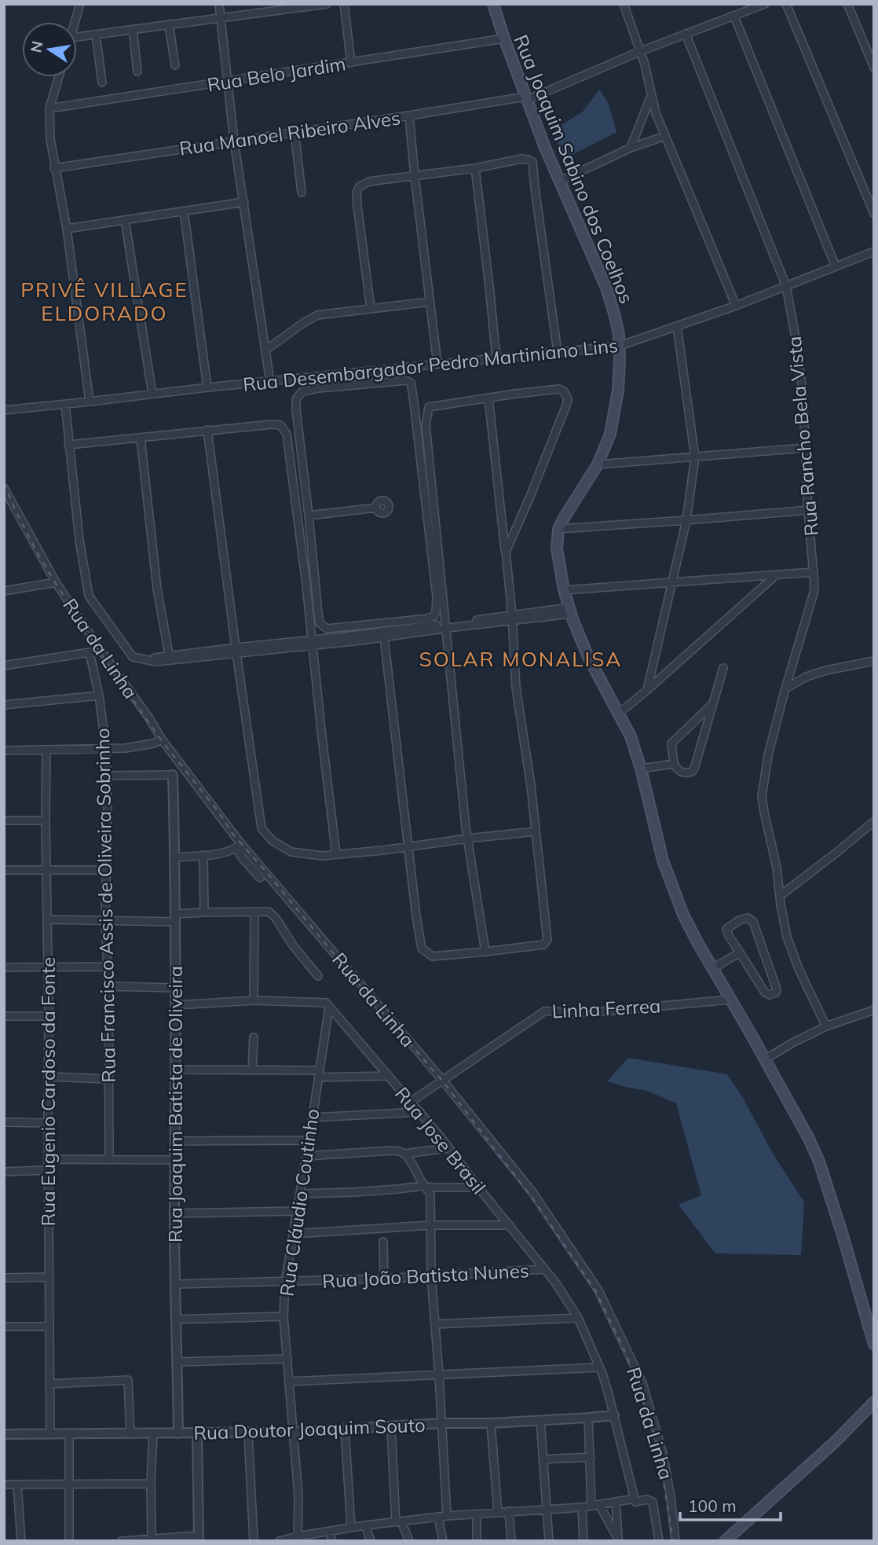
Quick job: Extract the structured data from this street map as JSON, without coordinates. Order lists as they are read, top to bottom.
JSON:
{
  "streets": {
    "main road": ["Rua Joaquim Sabino dos Coelhos"],
    "street": [
      "Rua Belo Jardim",
      "Rua Manoel Ribeiro Alves",
      "Rua Desembargador Pedro Martiniano Lins",
      "Rua Rancho Bela Vista",
      "Rua da Linha",
      "Rua Francisco Assis de Oliveira Sobrinho",
      "Linha Ferrea",
      "Rua Eugenio Cardoso da Fonte",
      "Rua Joaquim Batista de Oliveira",
      "Rua Jose Brasil",
      "Rua Cláudio Coutinho",
      "Rua João Batista Nunes",
      "Rua Doutor Joaquim Souto"
    ]
  },
  "crossings": [
    ["Rua Belo Jardim", "Rua Joaquim Sabino dos Coelhos"],
    ["Rua Manoel Ribeiro Alves", "Rua Joaquim Sabino dos Coelhos"],
    ["Rua Manoel Ribeiro Alves", "Rua Rancho Bela Vista"],
    ["Rua Joaquim Sabino dos Coelhos", "Rua Desembargador Pedro Martiniano Lins"],
    ["Rua Desembargador Pedro Martiniano Lins", "Rua Rancho Bela Vista"],
    ["Rua da Linha", "Linha Ferrea"],
    ["Linha Ferrea", "Rua Jose Brasil"],
    ["Rua Eugenio Cardoso da Fonte", "Rua Doutor Joaquim Souto"],
    ["Rua Joaquim Batista de Oliveira", "Rua João Batista Nunes"],
    ["Rua Joaquim Batista de Oliveira", "Rua Doutor Joaquim Souto"],
    ["Rua Jose Brasil", "Rua Cláudio Coutinho"],
    ["Rua Jose Brasil", "Rua João Batista Nunes"],
    ["Rua Jose Brasil", "Rua Doutor Joaquim Souto"],
    ["Rua Cláudio Coutinho", "Rua João Batista Nunes"],
    ["Rua Cláudio Coutinho", "Rua Doutor Joaquim Souto"]
  ],
  "districts": ["PRIVÊ VILLAGE ELDORADO", "SOLAR MONALISA"],
  "scale_bar": "100 m",
  "north": "left"
}
